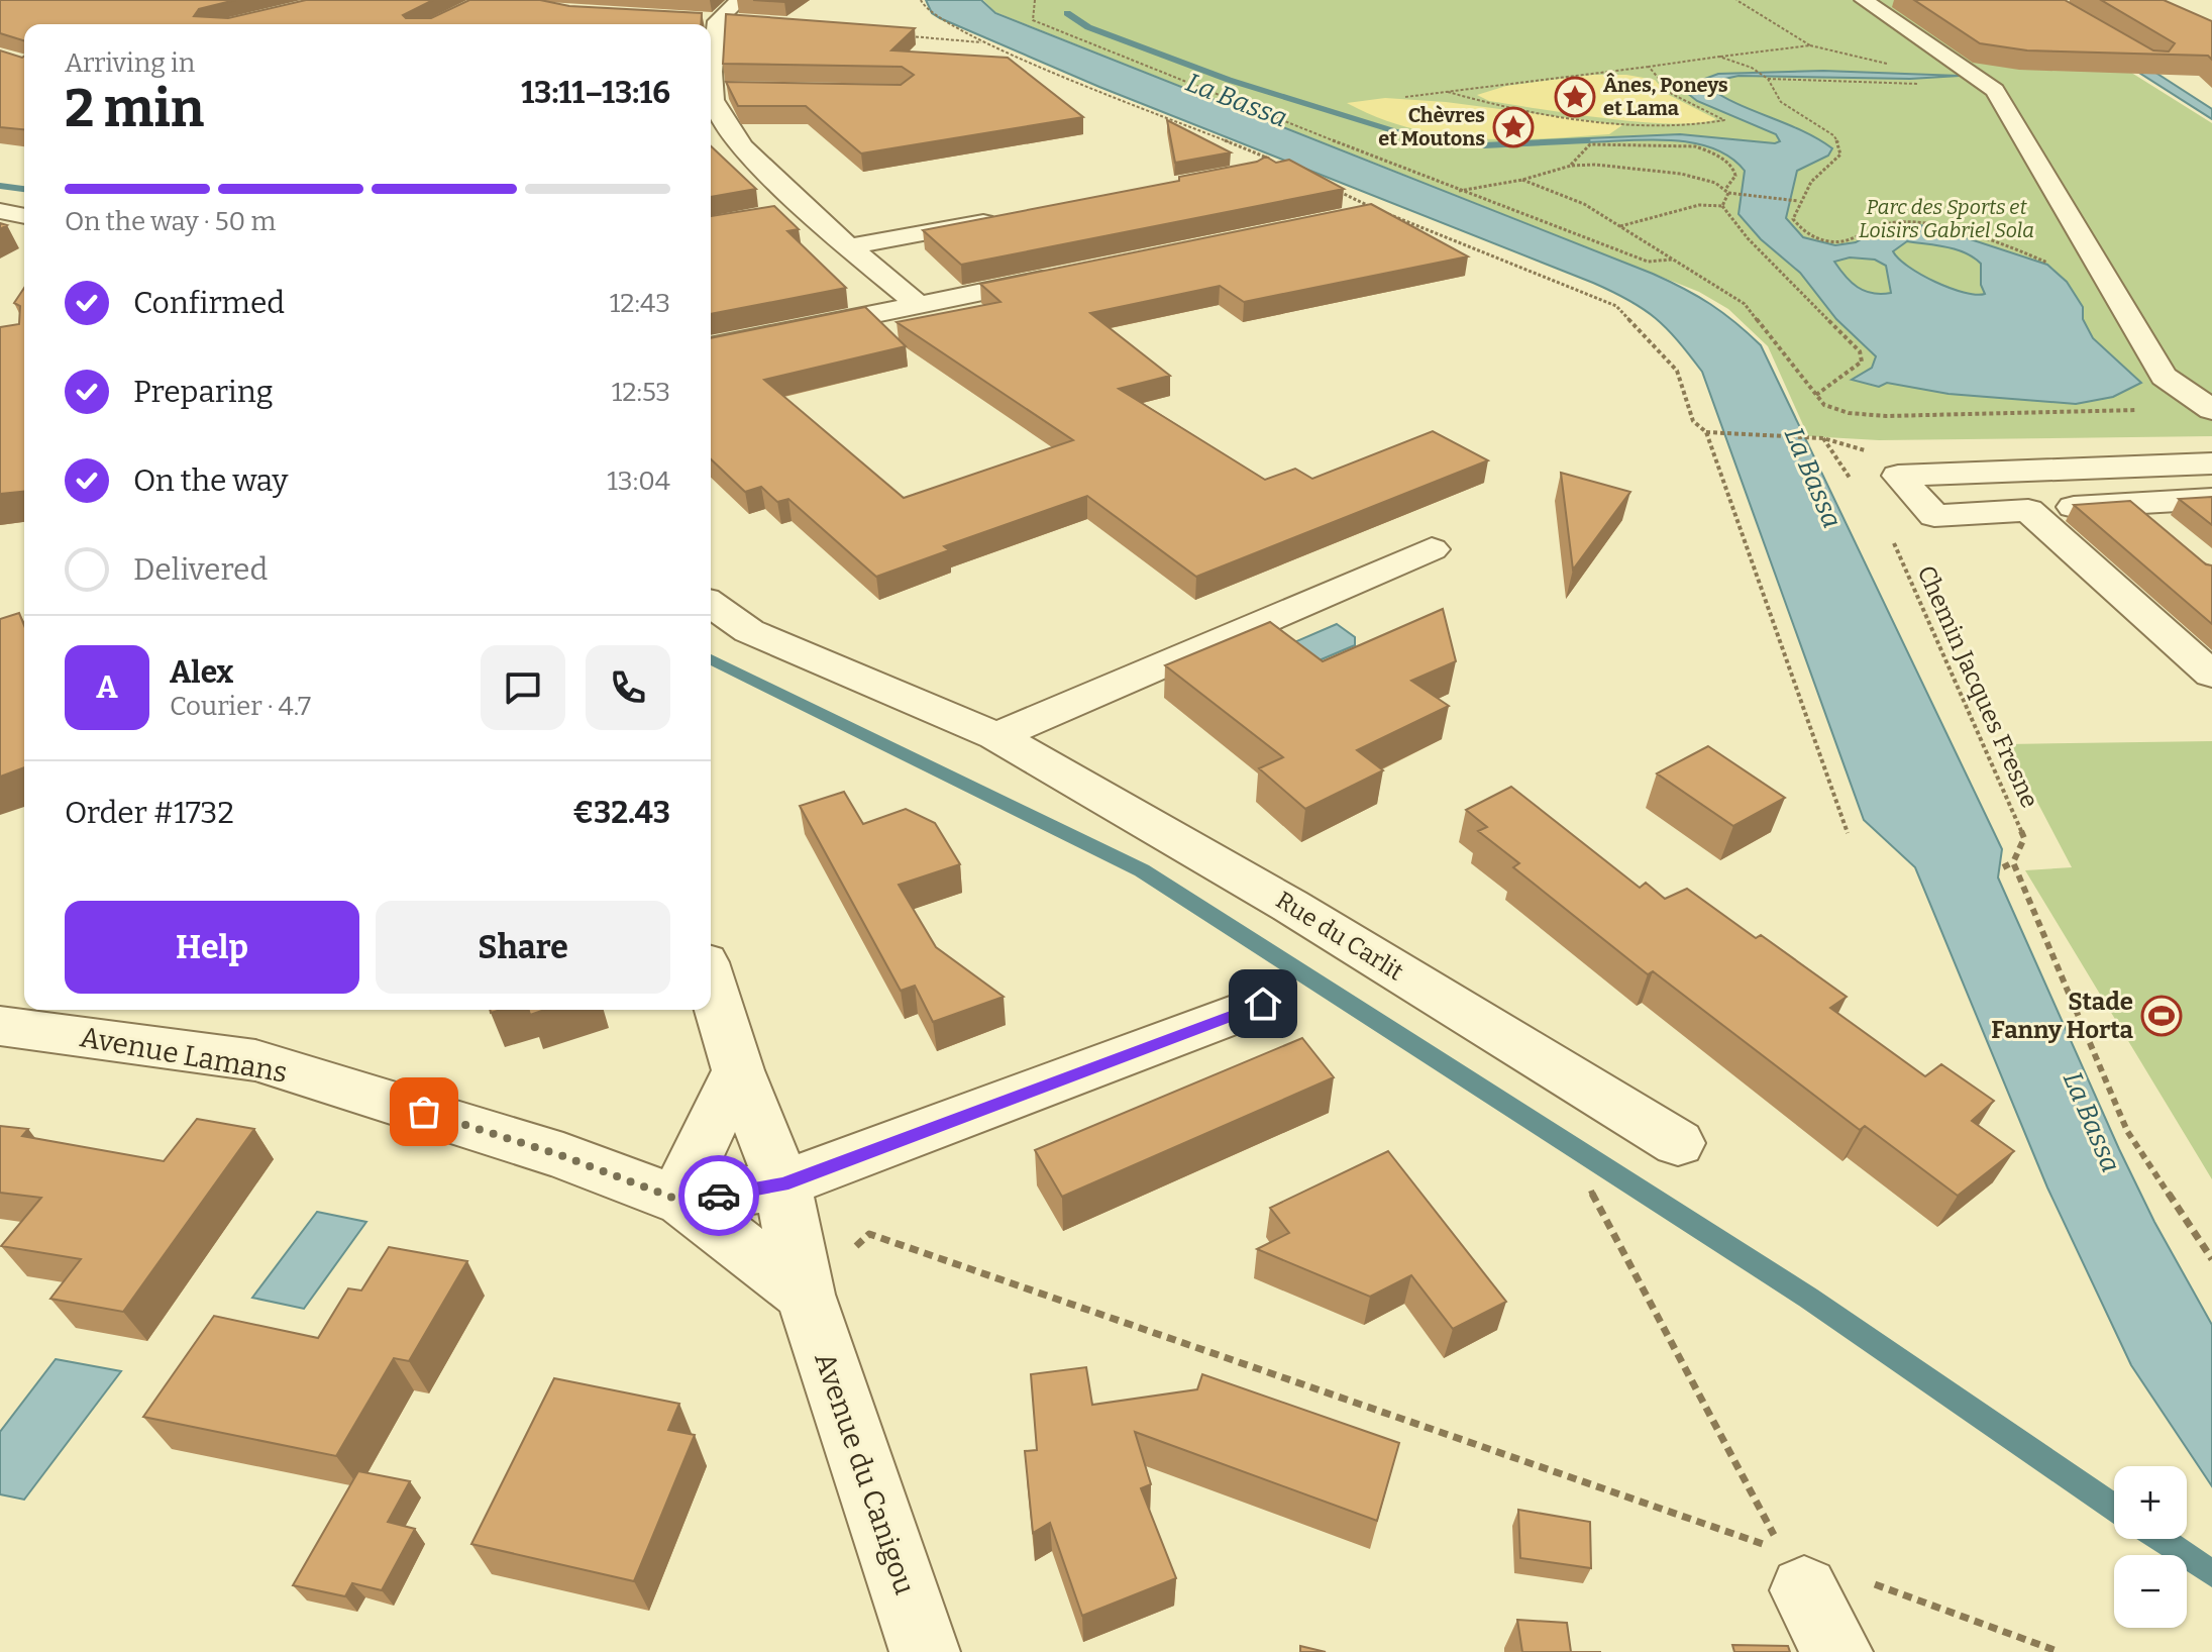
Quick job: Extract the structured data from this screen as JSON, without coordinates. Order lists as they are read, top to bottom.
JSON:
{
  "streets": {
    "street": ["Rue du Carlit", "Avenue Lamans", "Avenue du Canigou"],
    "path": ["Chemin Jacques Fresne"]
  },
  "water": ["La Bassa"],
  "parks": ["Parc des Sports et Loisirs Gabriel Sola"],
  "places": {
    "place": ["Ânes, Poneys et Lama", "Chèvres et Moutons"],
    "sports": ["Stade Fanny Horta"]
  },
  "page": {
    "heading": ["2 min", "Arriving in", "13:11–13:16"],
    "panel": [
      "Alex",
      "Courier · 4.7",
      "Order #1732",
      "€32.43"
    ],
    "bar": "On the way · 50 m",
    "list": [
      ["Confirmed", "12:43"],
      ["Preparing", "12:53"],
      ["On the way", "13:04"],
      "Delivered"
    ],
    "round": "A",
    "buttons": ["Help", "Share"],
    "map_buttons": ["+", "−"]
  }
}
